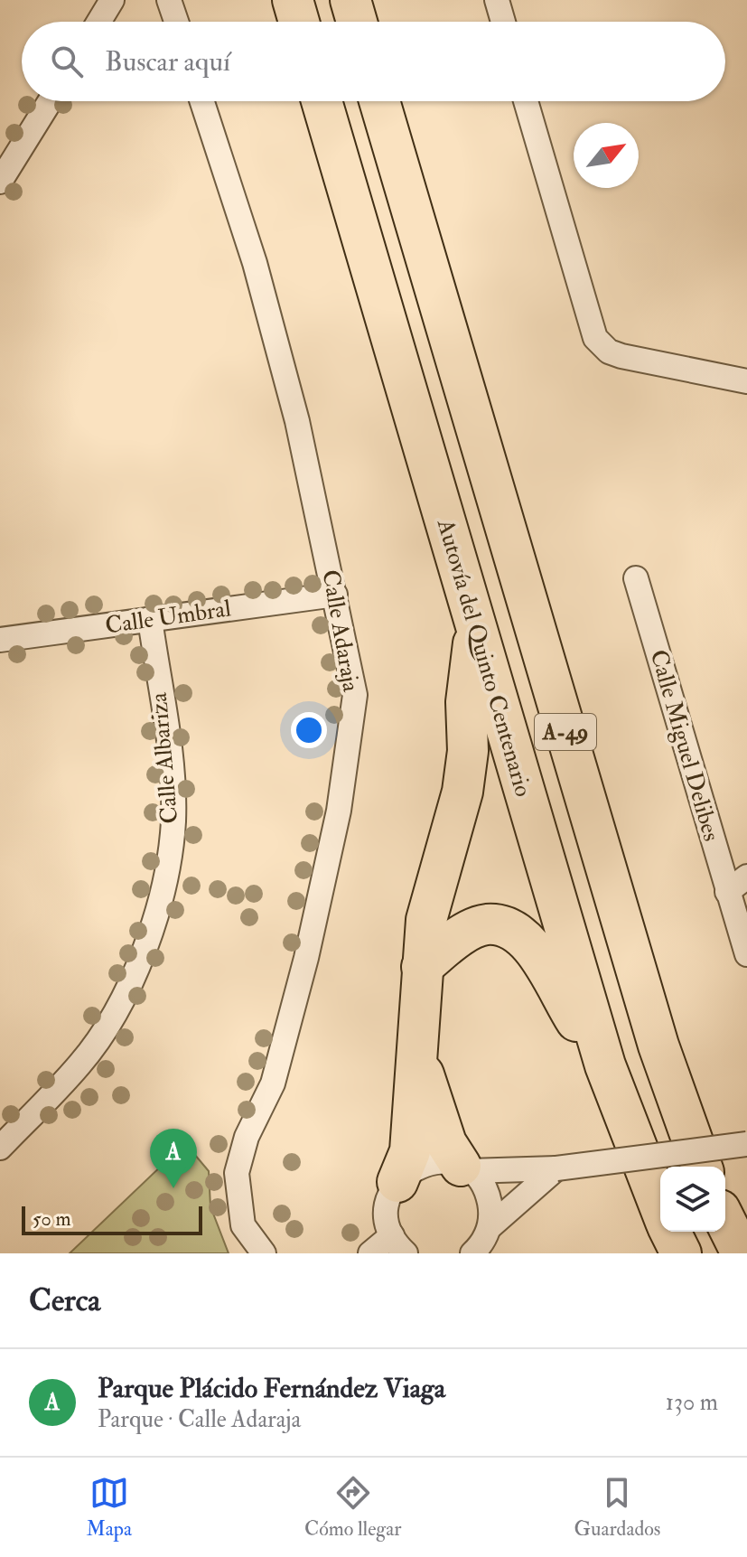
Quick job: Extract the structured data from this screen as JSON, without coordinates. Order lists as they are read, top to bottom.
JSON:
{
  "streets": {
    "highway": ["Autovía del Quinto Centenario", "A-49"],
    "street": [
      "Calle Umbral",
      "Calle Adaraja",
      "Calle Miguel Delibes",
      "Calle Albariza"
    ]
  },
  "crossings": [
    ["Calle Umbral", "Calle Adaraja"],
    ["Calle Umbral", "Calle Albariza"]
  ],
  "scale_bar": "50 m",
  "north": "top right",
  "page": {
    "search": "Buscar aquí",
    "pins": "A",
    "scale": "50 m",
    "heading": "Cerca",
    "list": [
      {
        "mark": "A",
        "name": "Parque Plácido Fernández Viaga",
        "note": "Parque · Calle Adaraja",
        "value": "130 m"
      }
    ],
    "nav": ["Mapa", "Cómo llegar", "Guardados"]
  }
}
